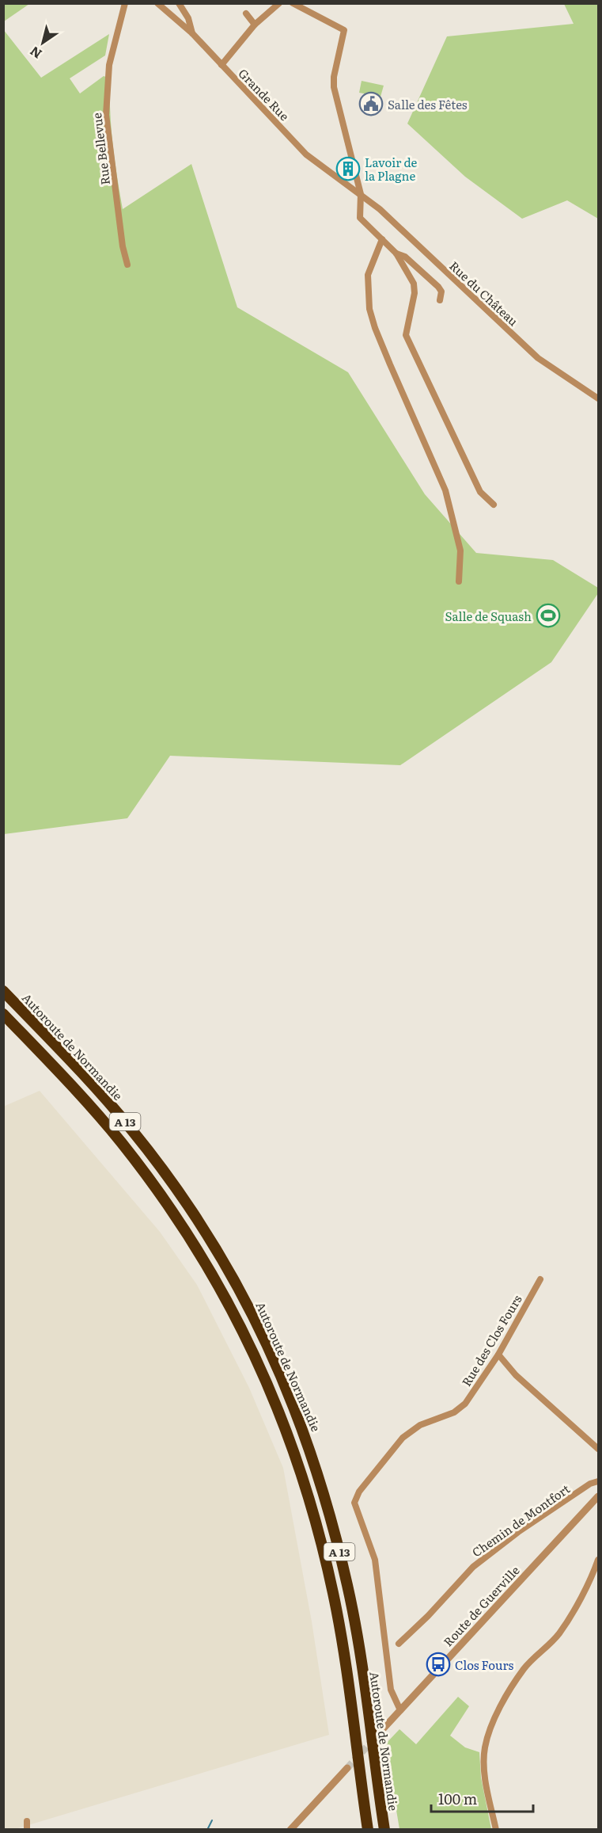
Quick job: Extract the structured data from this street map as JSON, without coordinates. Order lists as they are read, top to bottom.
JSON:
{
  "streets": {
    "highway": ["Autoroute de Normandie", "A 13"],
    "street": [
      "Grande Rue",
      "Rue Bellevue",
      "Rue du Château",
      "Rue des Clos Fours",
      "Chemin de Montfort",
      "Route de Guerville"
    ]
  },
  "crossings": [
    ["Grande Rue", "Rue du Château"],
    ["Rue des Clos Fours", "Route de Guerville"]
  ],
  "places": {
    "public building": ["Salle des Fêtes"],
    "building": ["Lavoir de la Plagne"],
    "sports": ["Salle de Squash"],
    "bus stop": ["Clos Fours"]
  },
  "scale_bar": "100 m",
  "north": "bottom left"
}
